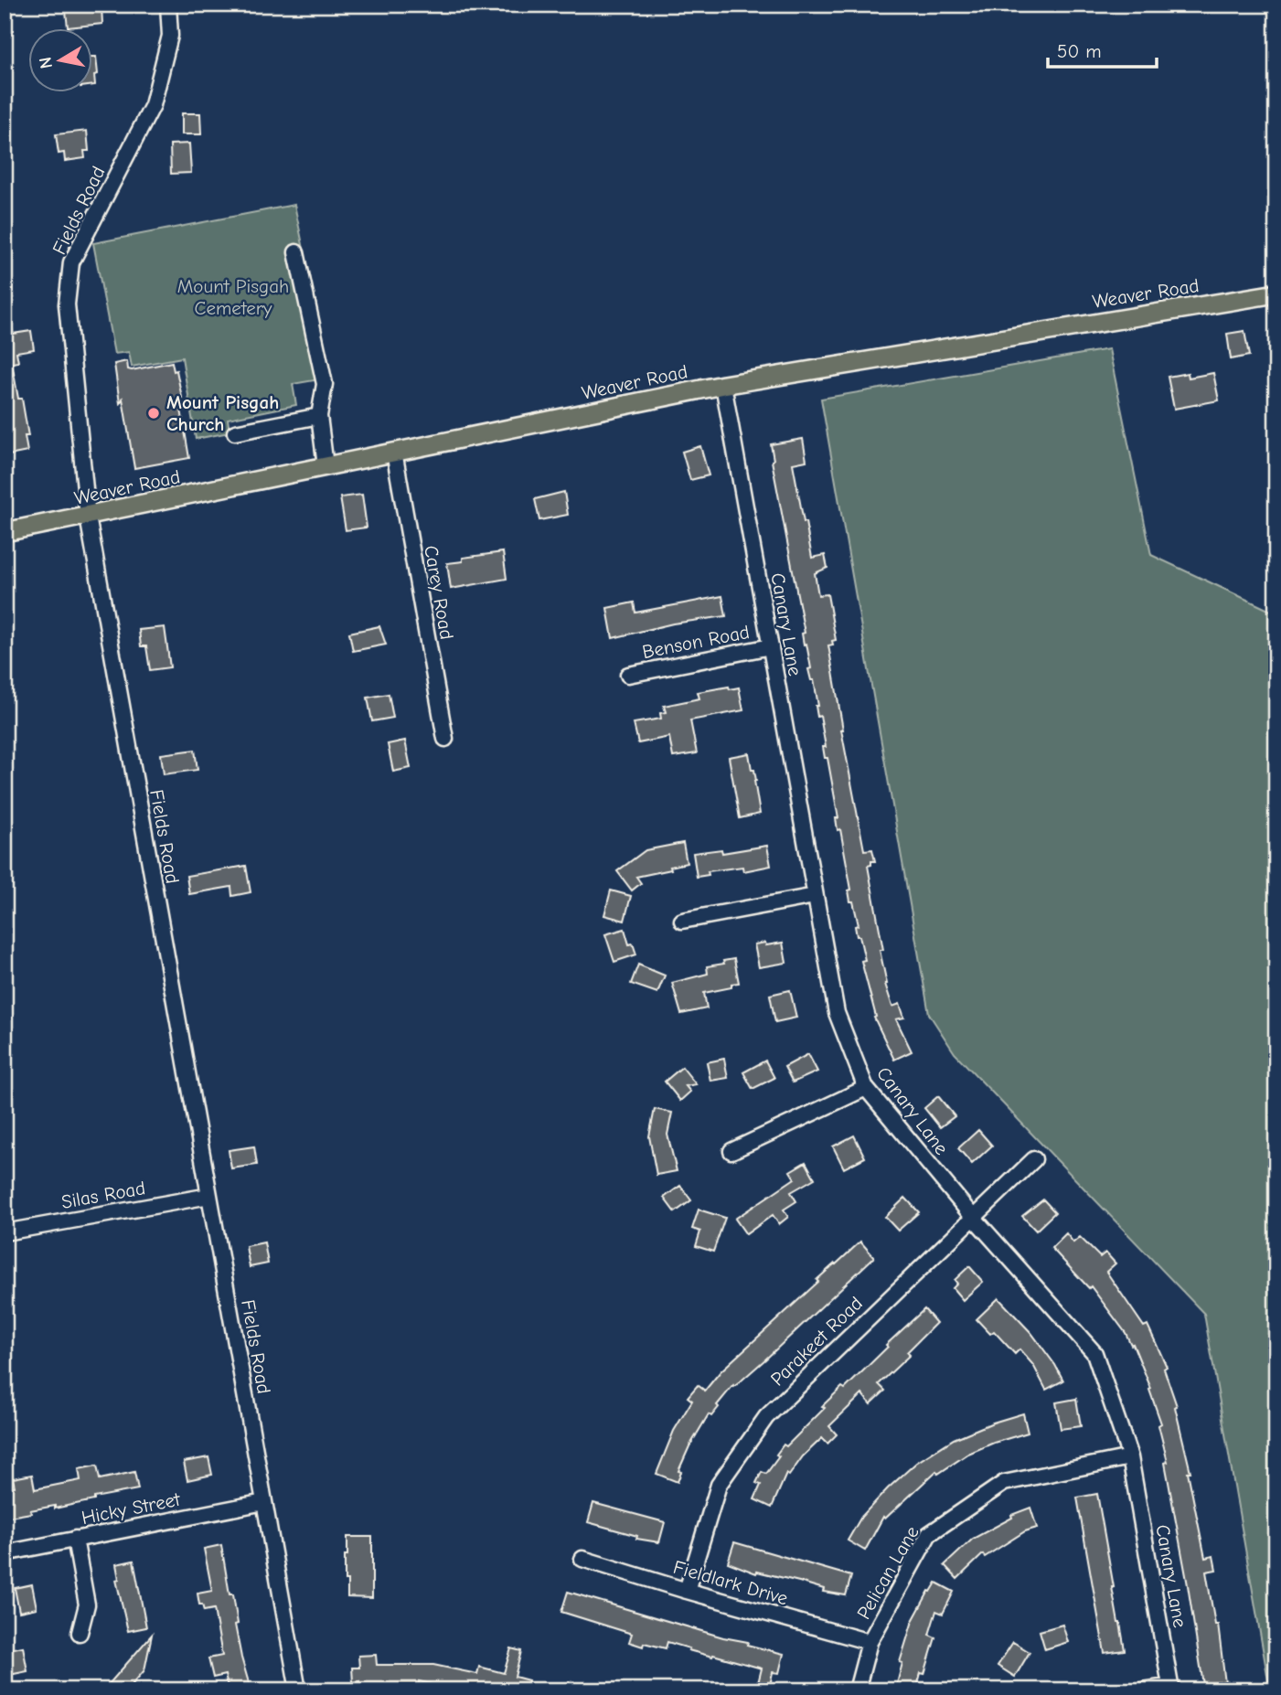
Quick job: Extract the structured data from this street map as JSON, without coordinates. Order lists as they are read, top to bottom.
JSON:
{
  "streets": {
    "main road": ["Weaver Road"],
    "street": [
      "Fields Road",
      "Carey Road",
      "Canary Lane",
      "Benson Road",
      "Silas Road",
      "Parakeet Road",
      "Hicky Street",
      "Pelican Lane",
      "Fieldlark Drive"
    ]
  },
  "crossings": [
    ["Fields Road", "Weaver Road"],
    ["Fields Road", "Silas Road"],
    ["Fields Road", "Hicky Street"],
    ["Weaver Road", "Carey Road"],
    ["Weaver Road", "Canary Lane"],
    ["Canary Lane", "Benson Road"],
    ["Canary Lane", "Parakeet Road"],
    ["Canary Lane", "Pelican Lane"],
    ["Parakeet Road", "Fieldlark Drive"],
    ["Pelican Lane", "Fieldlark Drive"]
  ],
  "parks": ["Mount Pisgah Cemetery"],
  "places": ["Mount Pisgah Church"],
  "scale_bar": "50 m",
  "north": "left"
}
